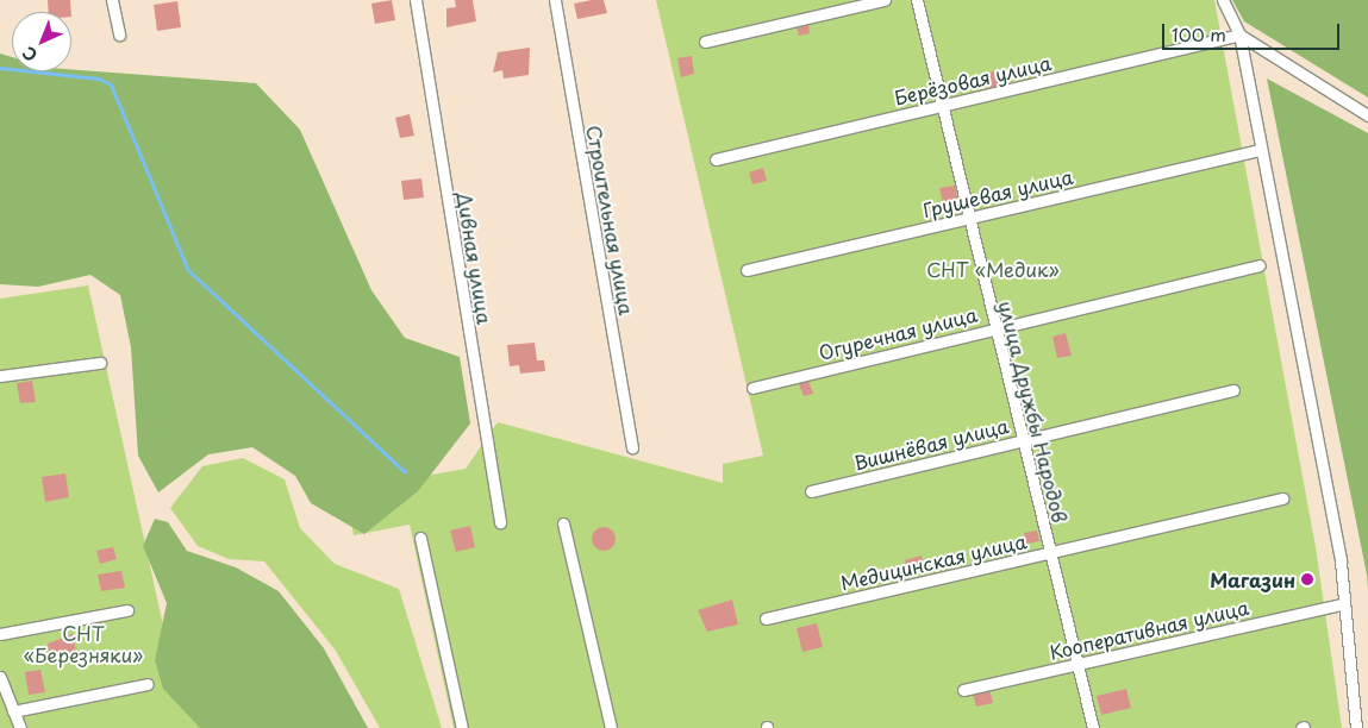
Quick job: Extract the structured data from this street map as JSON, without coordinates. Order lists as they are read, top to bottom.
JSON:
{
  "streets": {
    "street": [
      "Берёзовая улица",
      "Грушевая улица",
      "Строительная улица",
      "Дивная улица",
      "Огуречная улица",
      "улица Дружбы Народов",
      "Вишнёвая улица",
      "Медицинская улица",
      "Кооперативная улица"
    ]
  },
  "crossings": [
    ["Берёзовая улица", "улица Дружбы Народов"],
    ["Грушевая улица", "улица Дружбы Народов"],
    ["Огуречная улица", "улица Дружбы Народов"],
    ["улица Дружбы Народов", "Вишнёвая улица"],
    ["улица Дружбы Народов", "Медицинская улица"],
    ["улица Дружбы Народов", "Кооперативная улица"]
  ],
  "parks": ["СНТ «Медик»", "СНТ «Березняки»"],
  "places": ["Магазин"],
  "scale_bar": "100 m",
  "north": "bottom left"
}
